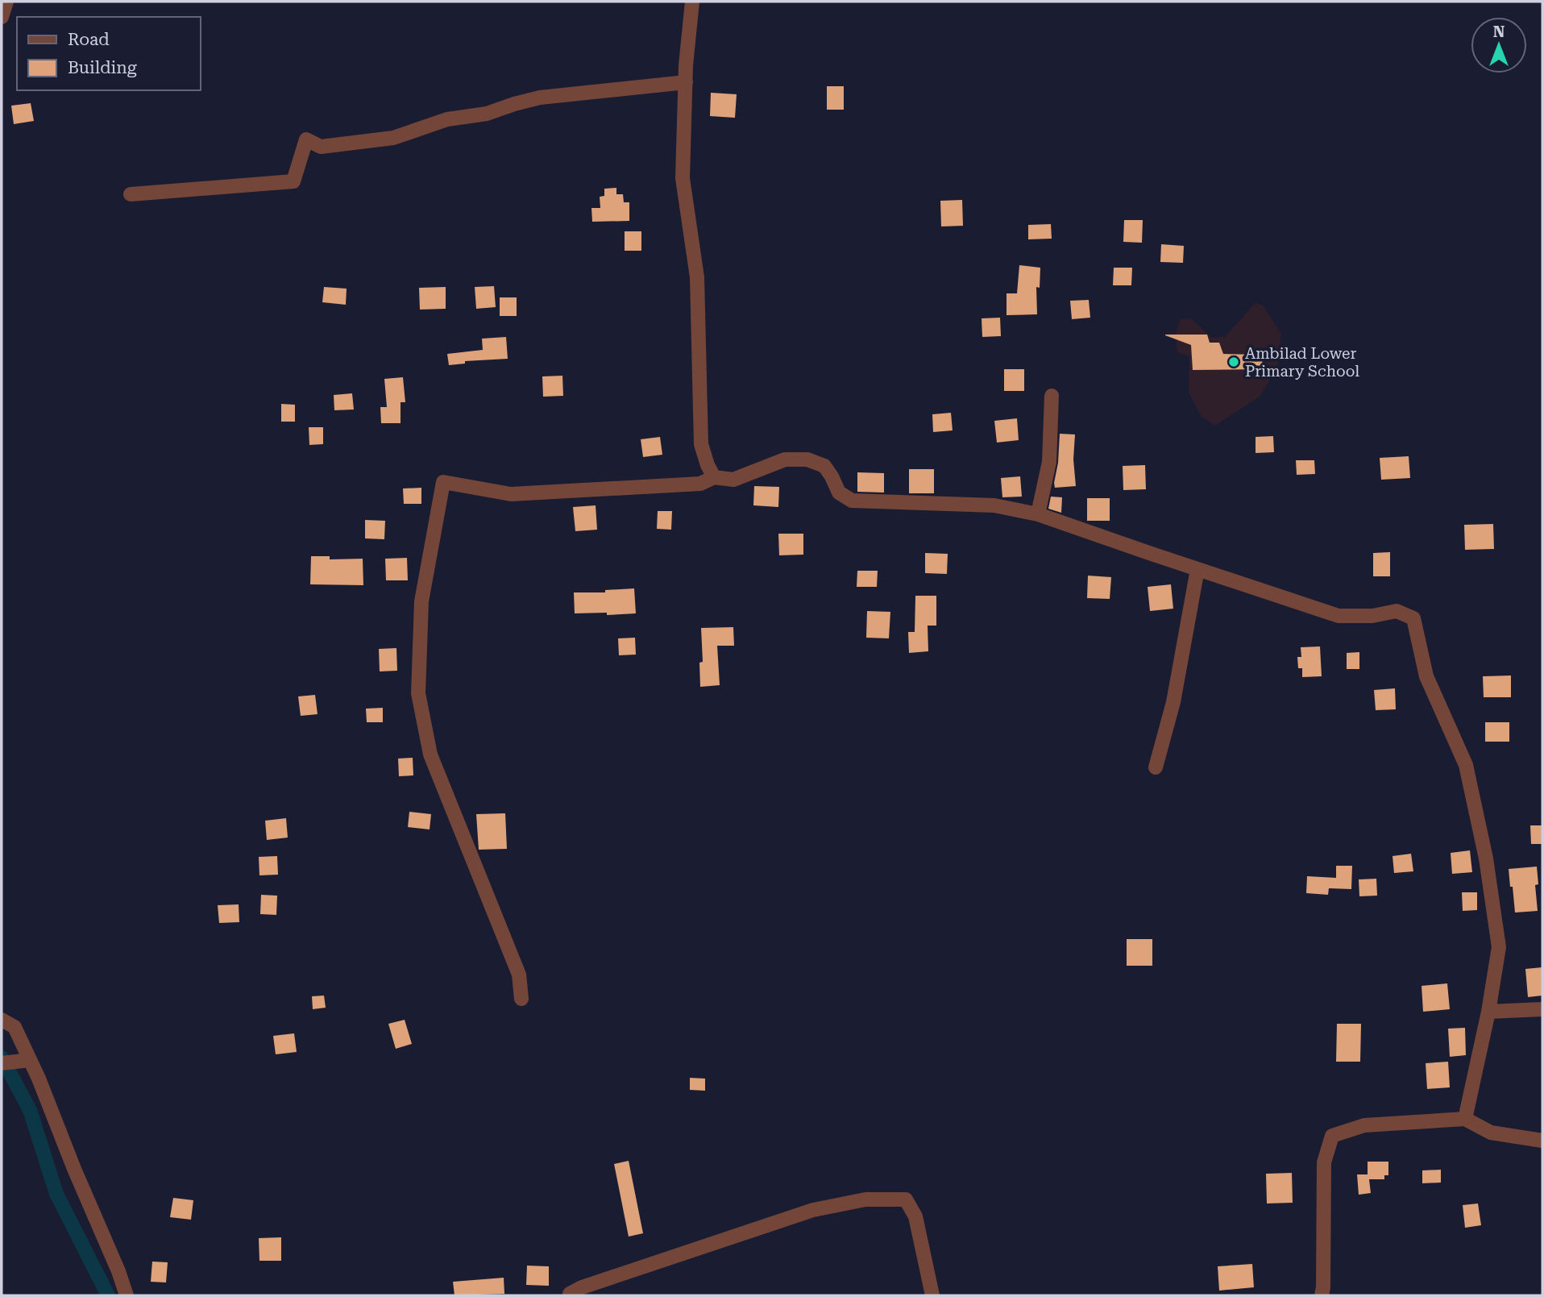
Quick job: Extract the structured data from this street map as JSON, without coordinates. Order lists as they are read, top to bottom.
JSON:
{
  "places": ["Ambilad Lower Primary School"],
  "legend": ["Road", "Building"],
  "north": "top"
}
